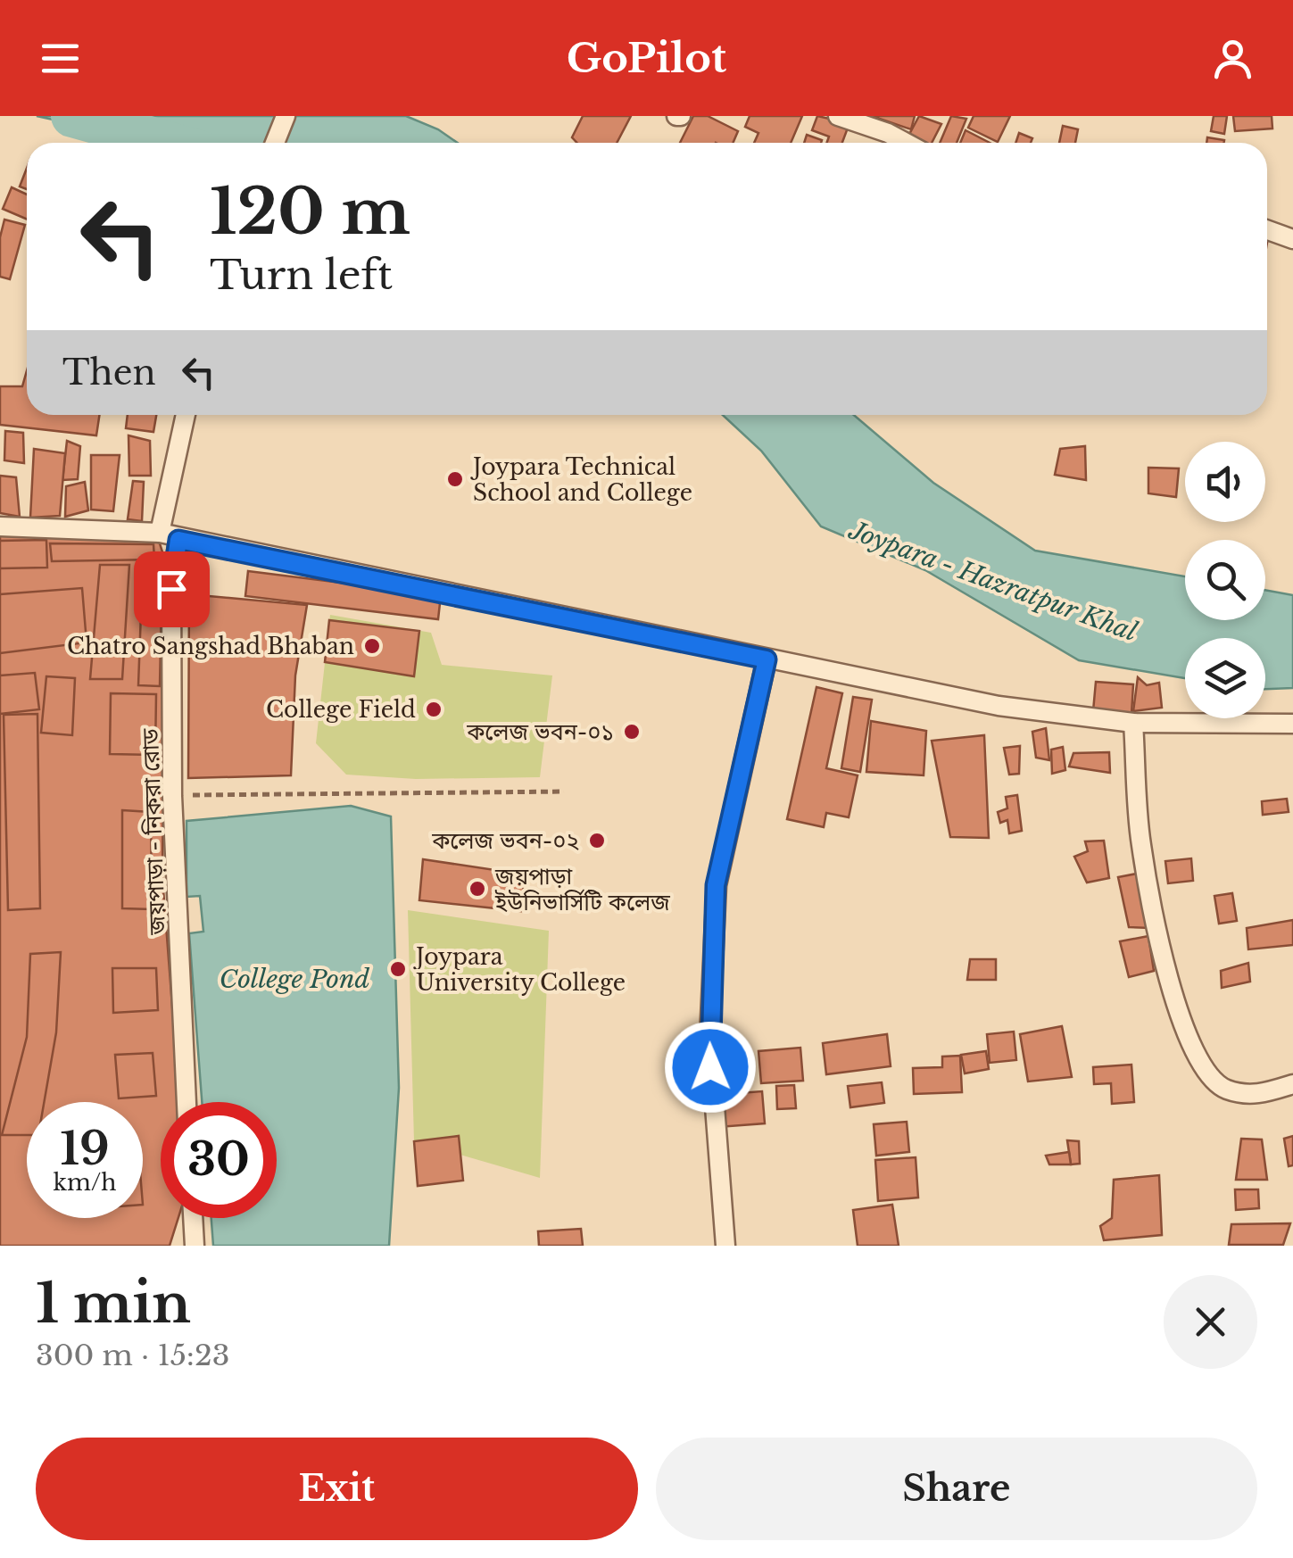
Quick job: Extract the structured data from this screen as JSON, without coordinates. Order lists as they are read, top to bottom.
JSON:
{
  "streets": {
    "street": ["জয়পাড়া - নিকরা রোড"]
  },
  "water": ["Joypara - Hazratpur Khal", "College Pond"],
  "places": [
    "Joypara Technical School and College",
    "Chatro Sangshad Bhaban",
    "College Field",
    "কলেজ ভবন-০১",
    "কলেজ ভবন-০২",
    "জয়পাড়া ইউনিভার্সিটি কলেজ",
    "Joypara University College"
  ],
  "page": {
    "header": "GoPilot",
    "turn": ["120 m", "Turn left"],
    "then": "Then",
    "speed": "19 km/h",
    "limit": "30",
    "heading": ["1 min", "300 m · 15:23"],
    "buttons": ["Exit", "Share"]
  }
}
